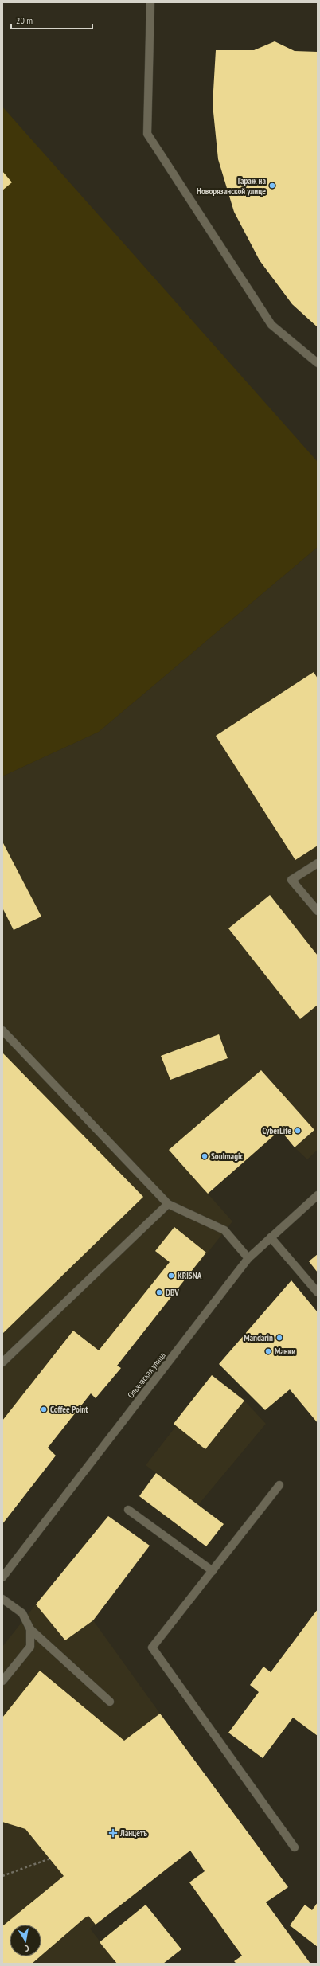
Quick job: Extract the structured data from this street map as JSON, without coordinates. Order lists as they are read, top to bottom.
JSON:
{
  "streets": {
    "street": ["Ольховская улица"]
  },
  "places": {
    "other": [
      "Гараж на Новорязанской улице",
      "CyberLife",
      "Soulmagic",
      "KRISNA",
      "DBV",
      "Mandarin",
      "Манки",
      "Coffee Point"
    ],
    "health": ["Ланцетъ"]
  },
  "scale_bar": "20 m",
  "north": "bottom"
}
